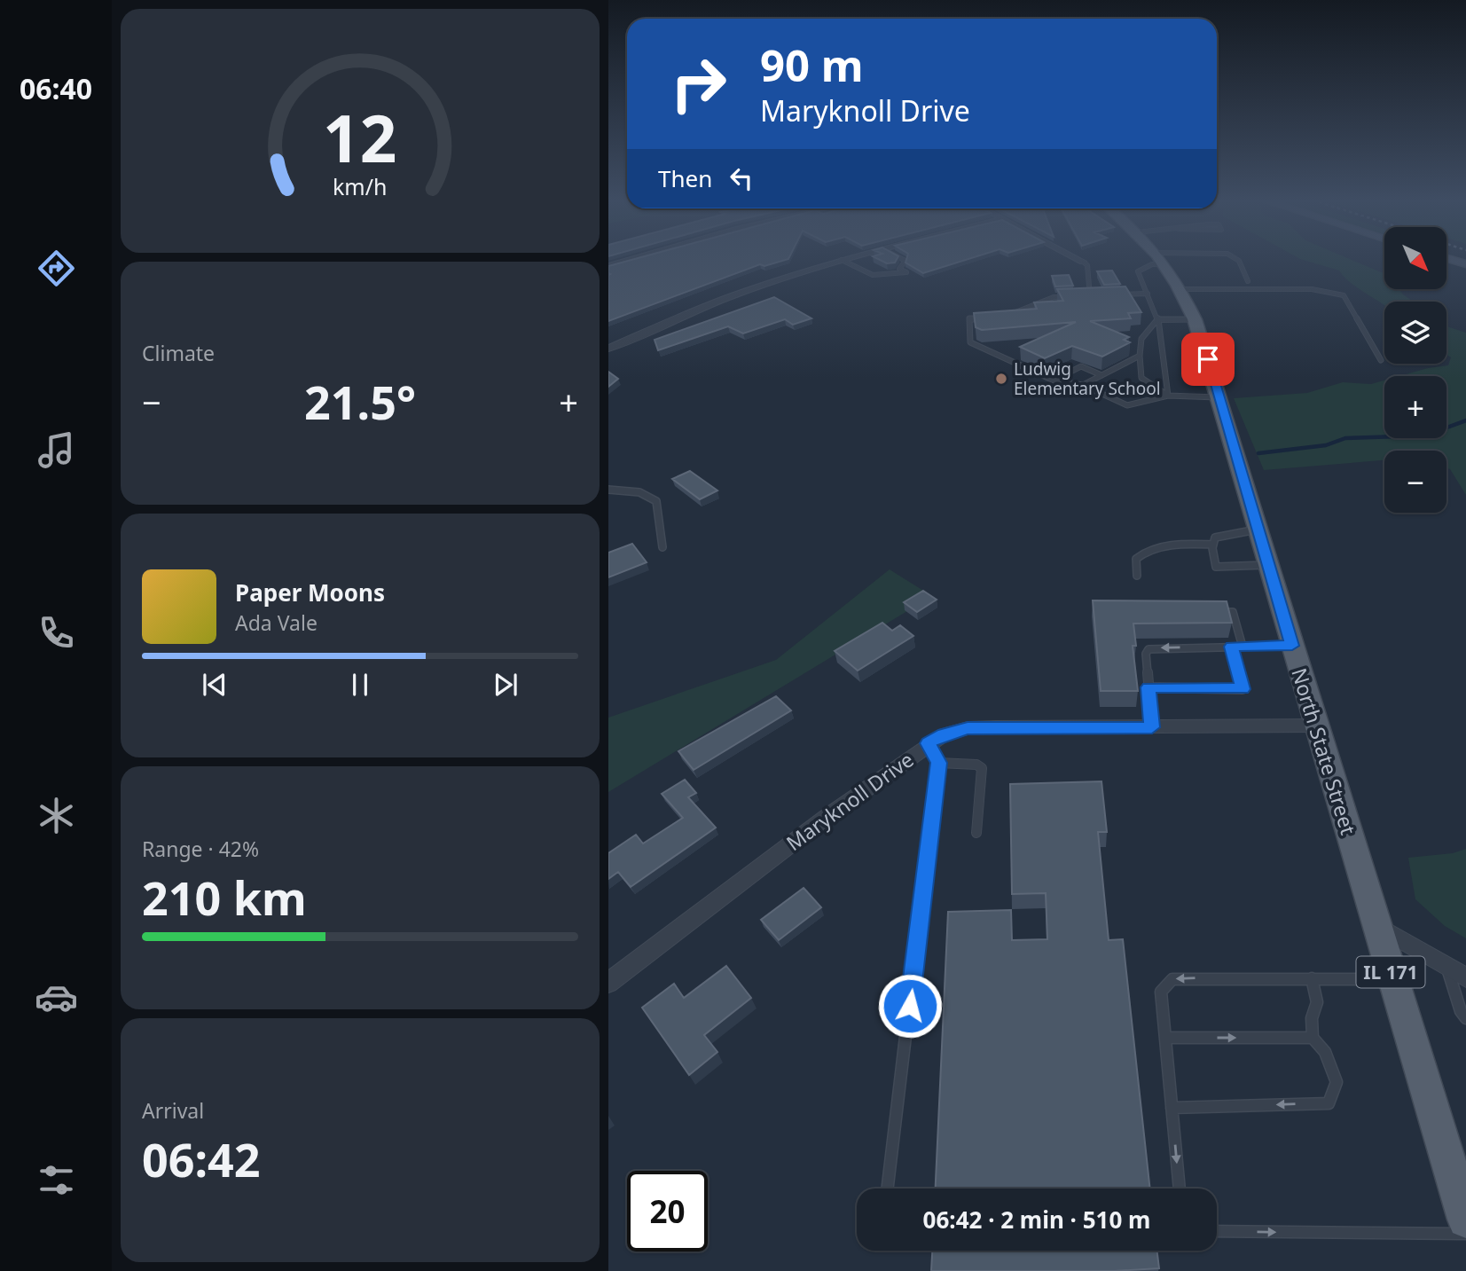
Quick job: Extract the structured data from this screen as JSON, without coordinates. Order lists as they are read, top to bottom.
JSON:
{
  "streets": {
    "main road": ["North State Street", "IL 171"],
    "street": ["Maryknoll Drive"]
  },
  "crossings": [
    ["North State Street", "Maryknoll Drive"]
  ],
  "places": ["Ludwig Elementary School"],
  "north": "bottom right",
  "page": {
    "tabs": "06:40",
    "turn": ["90 m", "Maryknoll Drive"],
    "then": "Then",
    "map_buttons": ["+", "−"],
    "tile": [
      "Climate",
      ["Range · 42%", "210 km"],
      ["Arrival", "06:42"]
    ],
    "heat": ["−", "21.5°", "+"],
    "song": ["Paper Moons", "Ada Vale"],
    "limit": "20",
    "trip": "06:42 · 2 min · 510 m",
    "gauge": ["12", "km/h"]
  }
}
